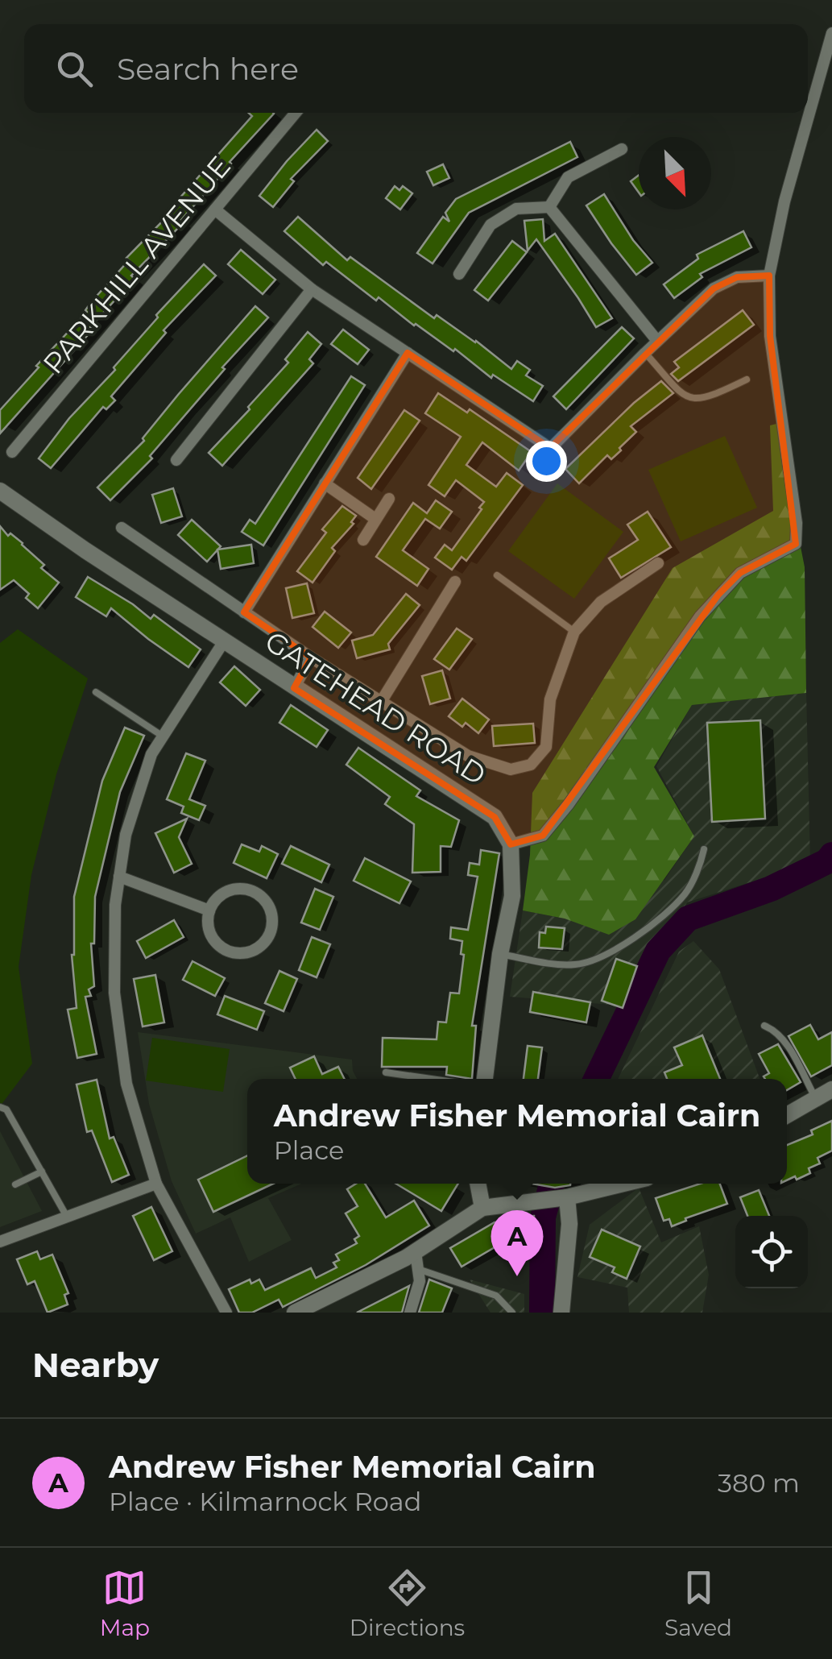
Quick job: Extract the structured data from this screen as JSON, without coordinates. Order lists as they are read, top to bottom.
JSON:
{
  "streets": {
    "main road": ["GATEHEAD ROAD"],
    "street": ["PARKHILL AVENUE"]
  },
  "north": "bottom right",
  "page": {
    "search": "Search here",
    "popup": ["Andrew Fisher Memorial Cairn", "Place"],
    "pins": "A",
    "heading": "Nearby",
    "list": [
      {
        "mark": "A",
        "name": "Andrew Fisher Memorial Cairn",
        "note": "Place · Kilmarnock Road",
        "value": "380 m"
      }
    ],
    "nav": ["Map", "Directions", "Saved"]
  }
}
